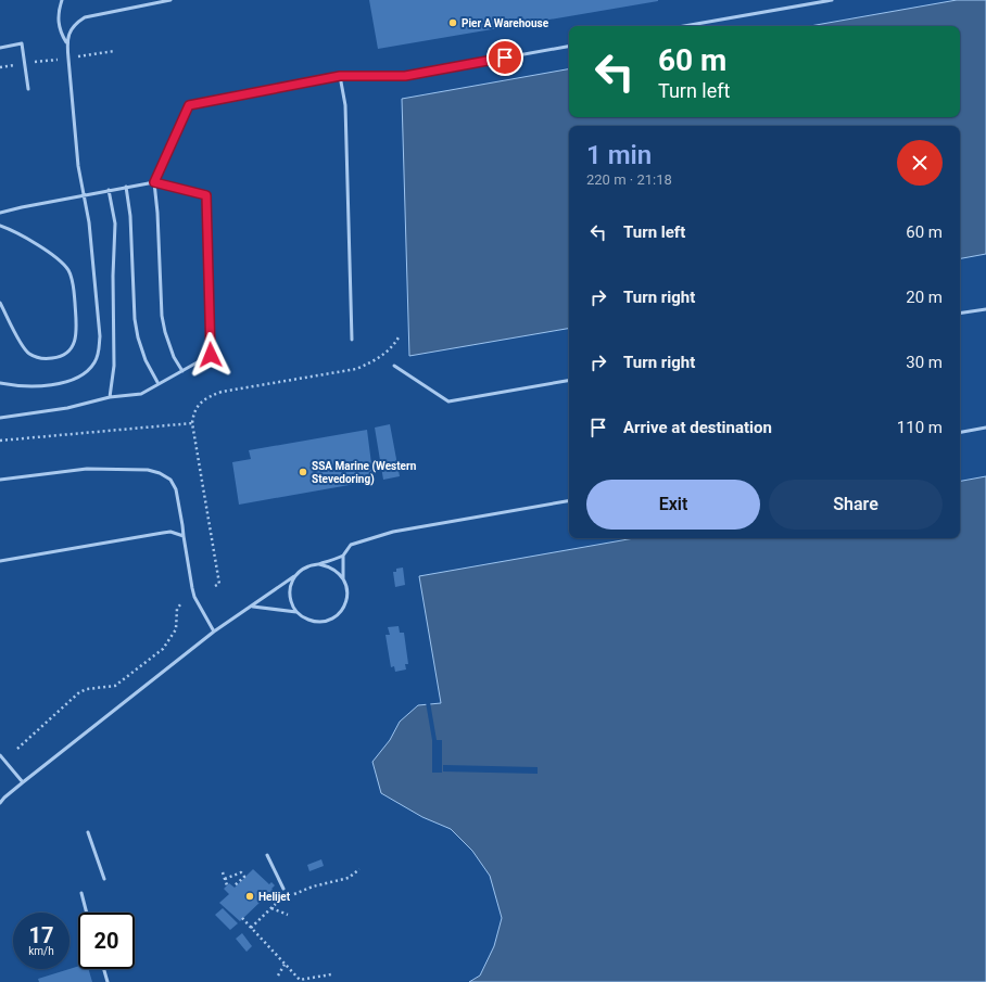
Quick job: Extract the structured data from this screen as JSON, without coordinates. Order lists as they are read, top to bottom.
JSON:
{
  "places": ["Pier A Warehouse", "SSA Marine (Western Stevedoring)", "Helijet"],
  "page": {
    "turn": ["60 m", "Turn left"],
    "heading": ["1 min", "220 m · 21:18"],
    "list": [
      {
        "name": "Turn left",
        "value": "60 m"
      },
      {
        "name": "Turn right",
        "value": "20 m"
      },
      {
        "name": "Turn right",
        "value": "30 m"
      },
      {
        "name": "Arrive at destination",
        "value": "110 m"
      }
    ],
    "buttons": ["Exit", "Share"],
    "speed": "17 km/h",
    "limit": "20"
  }
}
